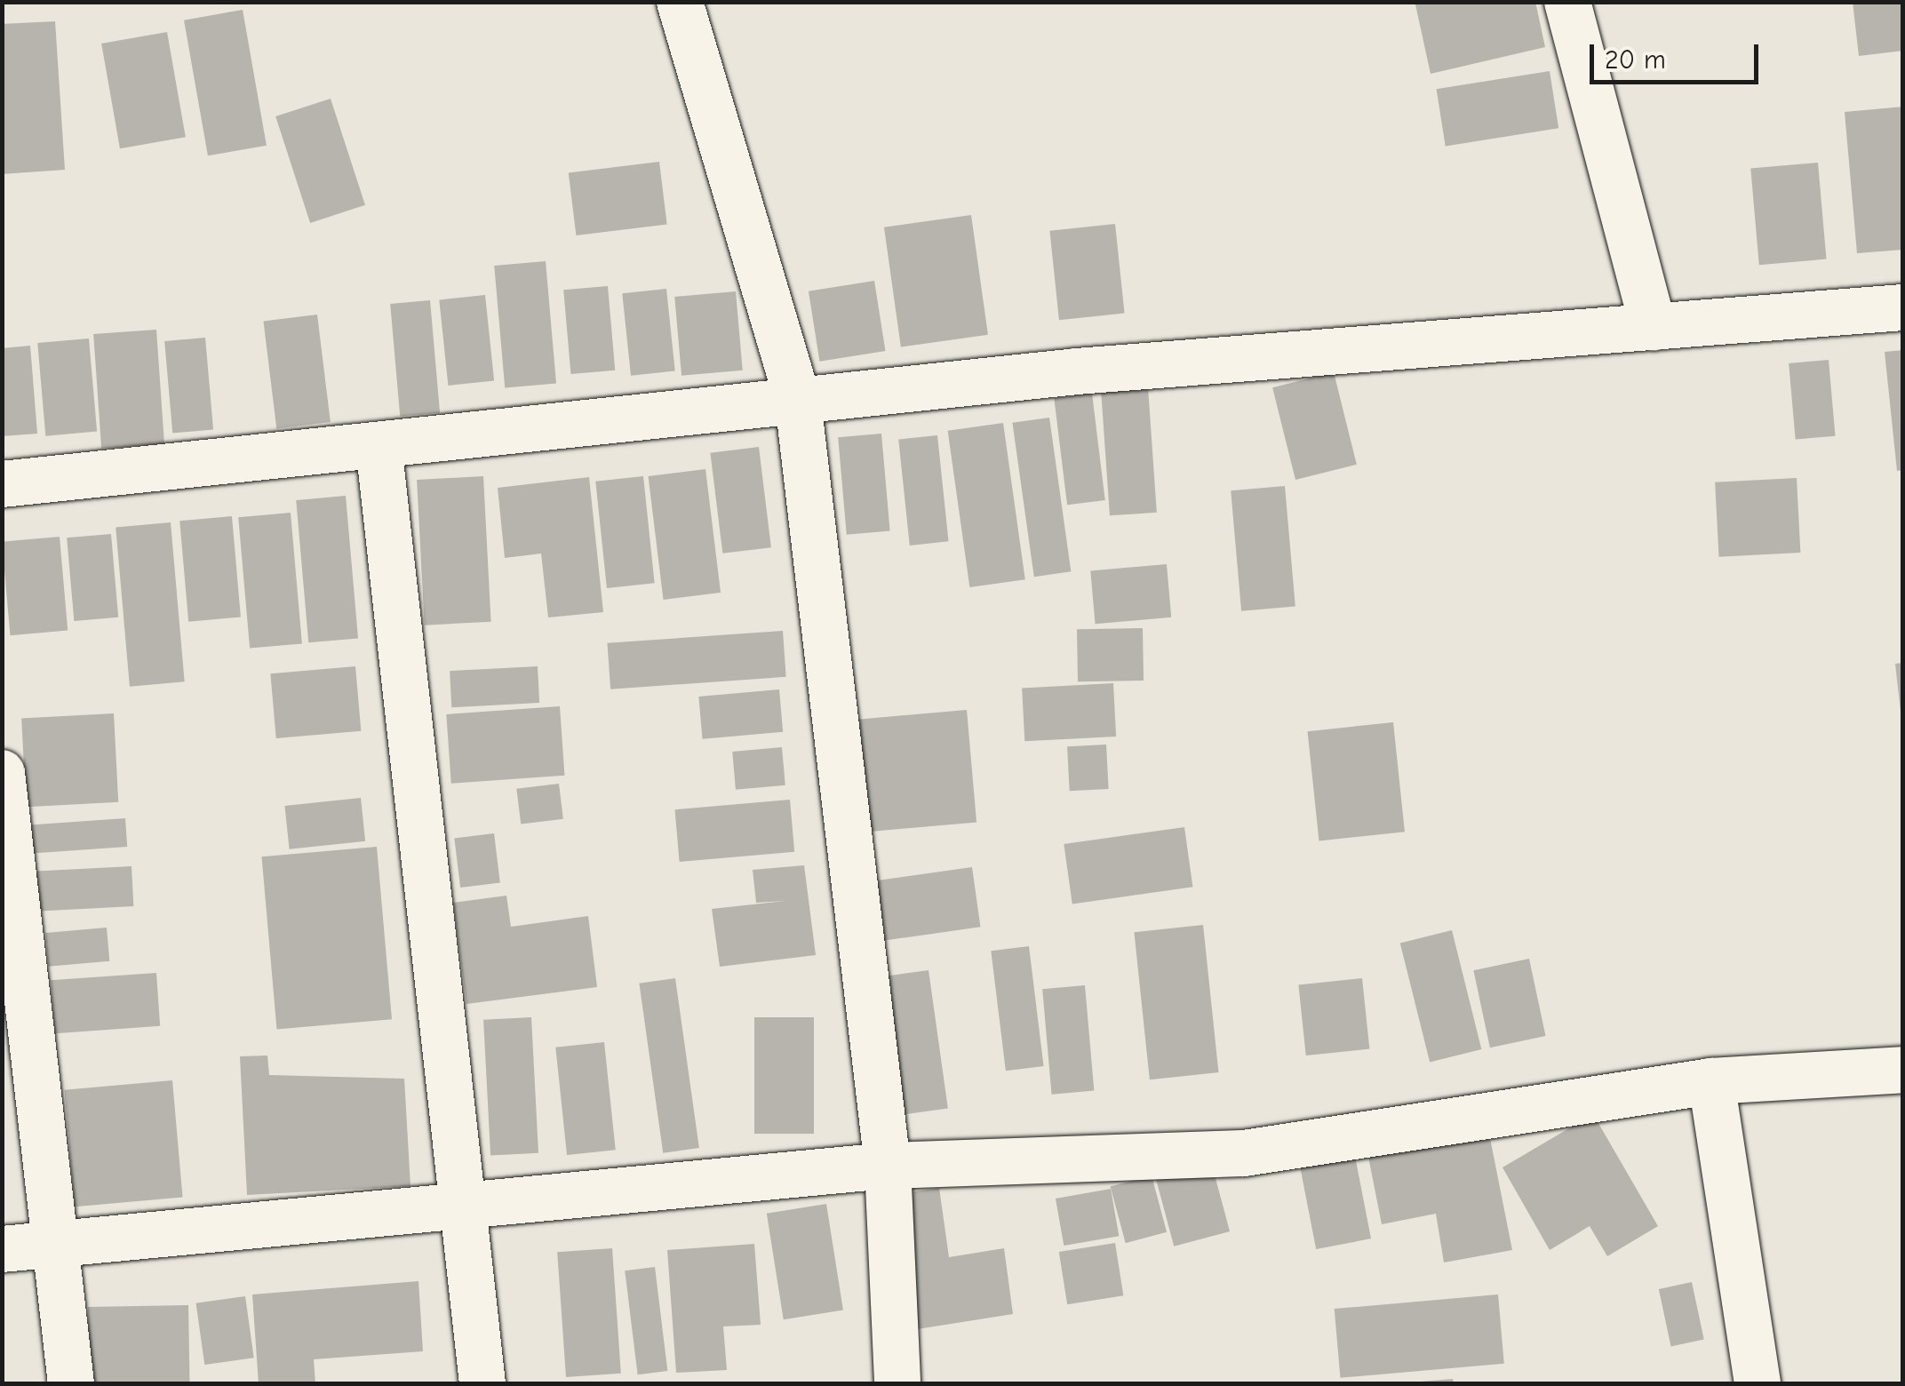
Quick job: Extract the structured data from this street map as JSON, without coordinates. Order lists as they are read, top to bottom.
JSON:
{
  "scale_bar": "20 m"
}
